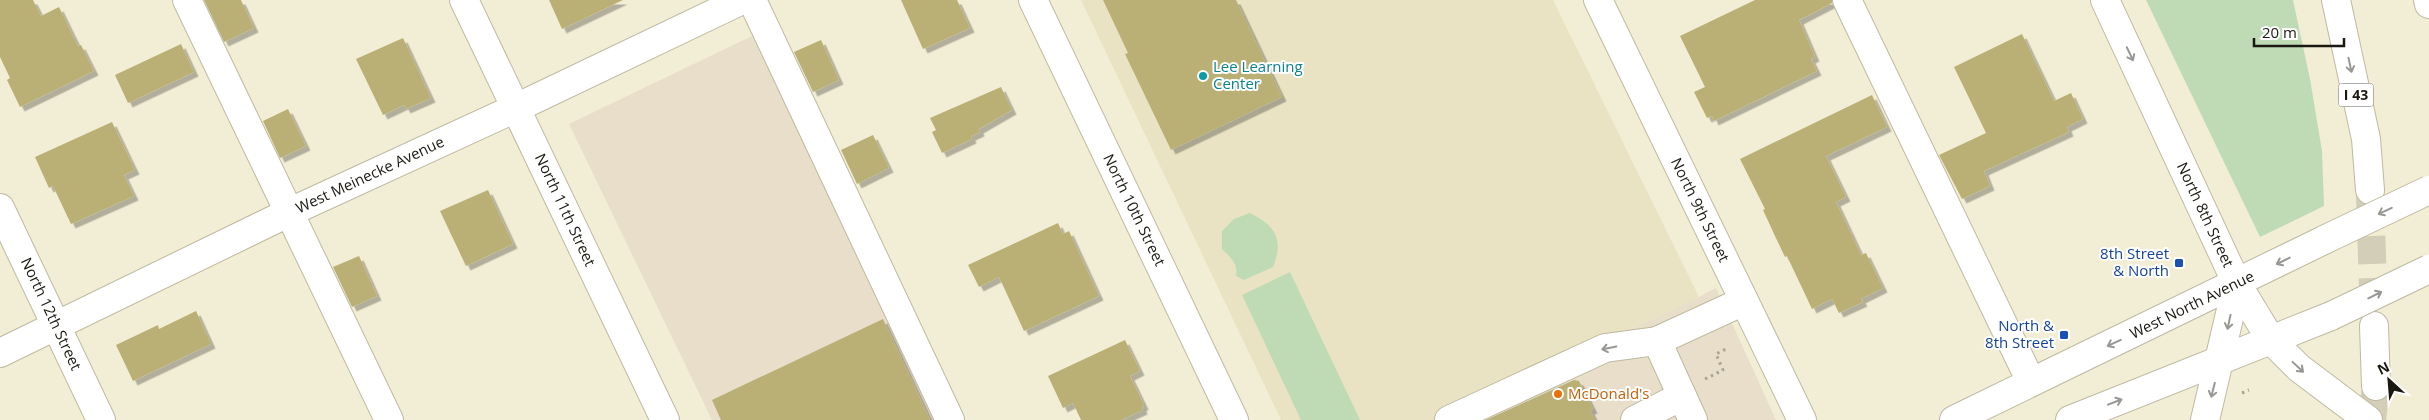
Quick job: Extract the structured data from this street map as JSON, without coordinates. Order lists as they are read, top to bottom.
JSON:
{
  "streets": {
    "main road": [
      "I 43",
      "West Meinecke Avenue",
      "North 11th Street",
      "North 10th Street",
      "North 9th Street",
      "North 8th Street",
      "West North Avenue",
      "North 12th Street"
    ]
  },
  "crossings": [
    ["West Meinecke Avenue", "North 11th Street"],
    ["West Meinecke Avenue", "North 12th Street"],
    ["North 8th Street", "West North Avenue"]
  ],
  "places": {
    "other": ["Lee Learning Center", "McDonald's"],
    "transit": ["8th Street & North", "North & 8th Street"]
  },
  "scale_bar": "20 m",
  "north": "top left"
}
